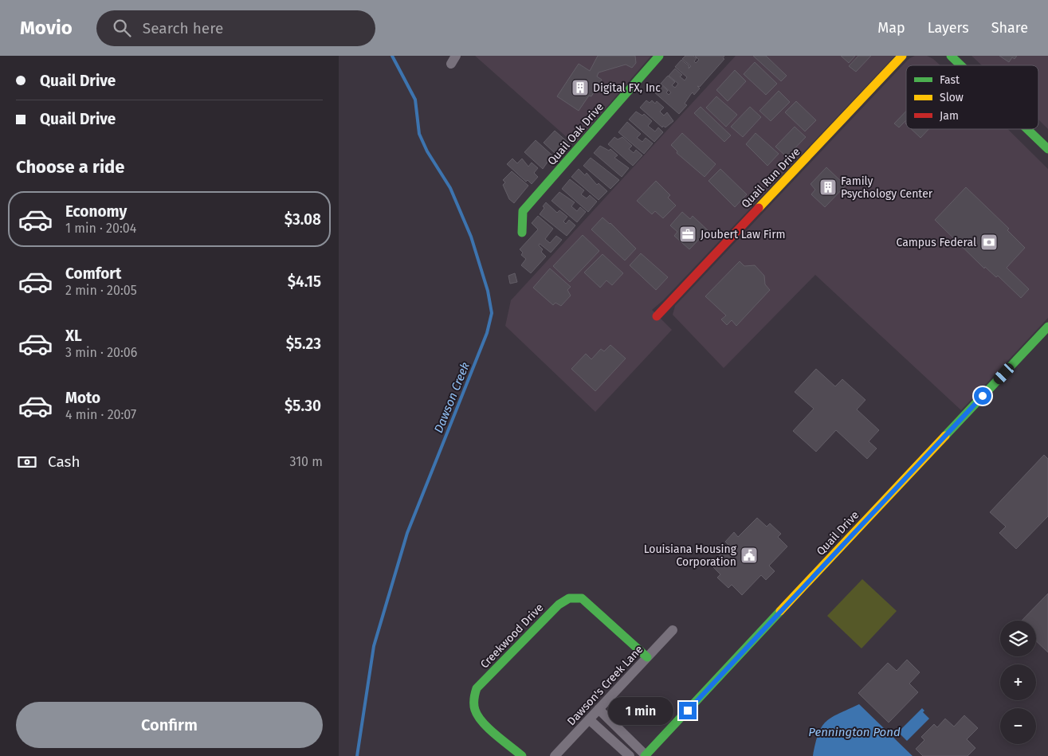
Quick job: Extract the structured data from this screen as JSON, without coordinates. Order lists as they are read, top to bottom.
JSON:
{
  "streets": {
    "street": [
      "Quail Oak Drive",
      "Quail Run Drive",
      "Quail Drive",
      "Creekwood Drive",
      "Dawson's Creek Lane"
    ]
  },
  "crossings": [
    ["Creekwood Drive", "Dawson's Creek Lane"]
  ],
  "water": ["Dawson Creek", "Pennington Pond"],
  "places": {
    "building": ["Digital FX, Inc", "Family Psychology Center"],
    "office": ["Joubert Law Firm"],
    "bank": ["Campus Federal"],
    "public building": ["Louisiana Housing Corporation"]
  },
  "legend": ["Fast", "Slow", "Jam"],
  "page": {
    "header": "Movio",
    "search": "Search here",
    "nav": ["Map", "Layers", "Share"],
    "banner": ["Quail Drive", "Quail Drive"],
    "heading": "Choose a ride",
    "list": [
      {
        "name": "Economy",
        "note": "1 min · 20:04",
        "value": "$3.08"
      },
      {
        "name": "Comfort",
        "note": "2 min · 20:05",
        "value": "$4.15"
      },
      {
        "name": "XL",
        "note": "3 min · 20:06",
        "value": "$5.23"
      },
      {
        "name": "Moto",
        "note": "4 min · 20:07",
        "value": "$5.30"
      }
    ],
    "pay": ["Cash", "310 m"],
    "map_buttons": ["+", "−"],
    "buttons": "Confirm",
    "bubble": "1 min"
  }
}
